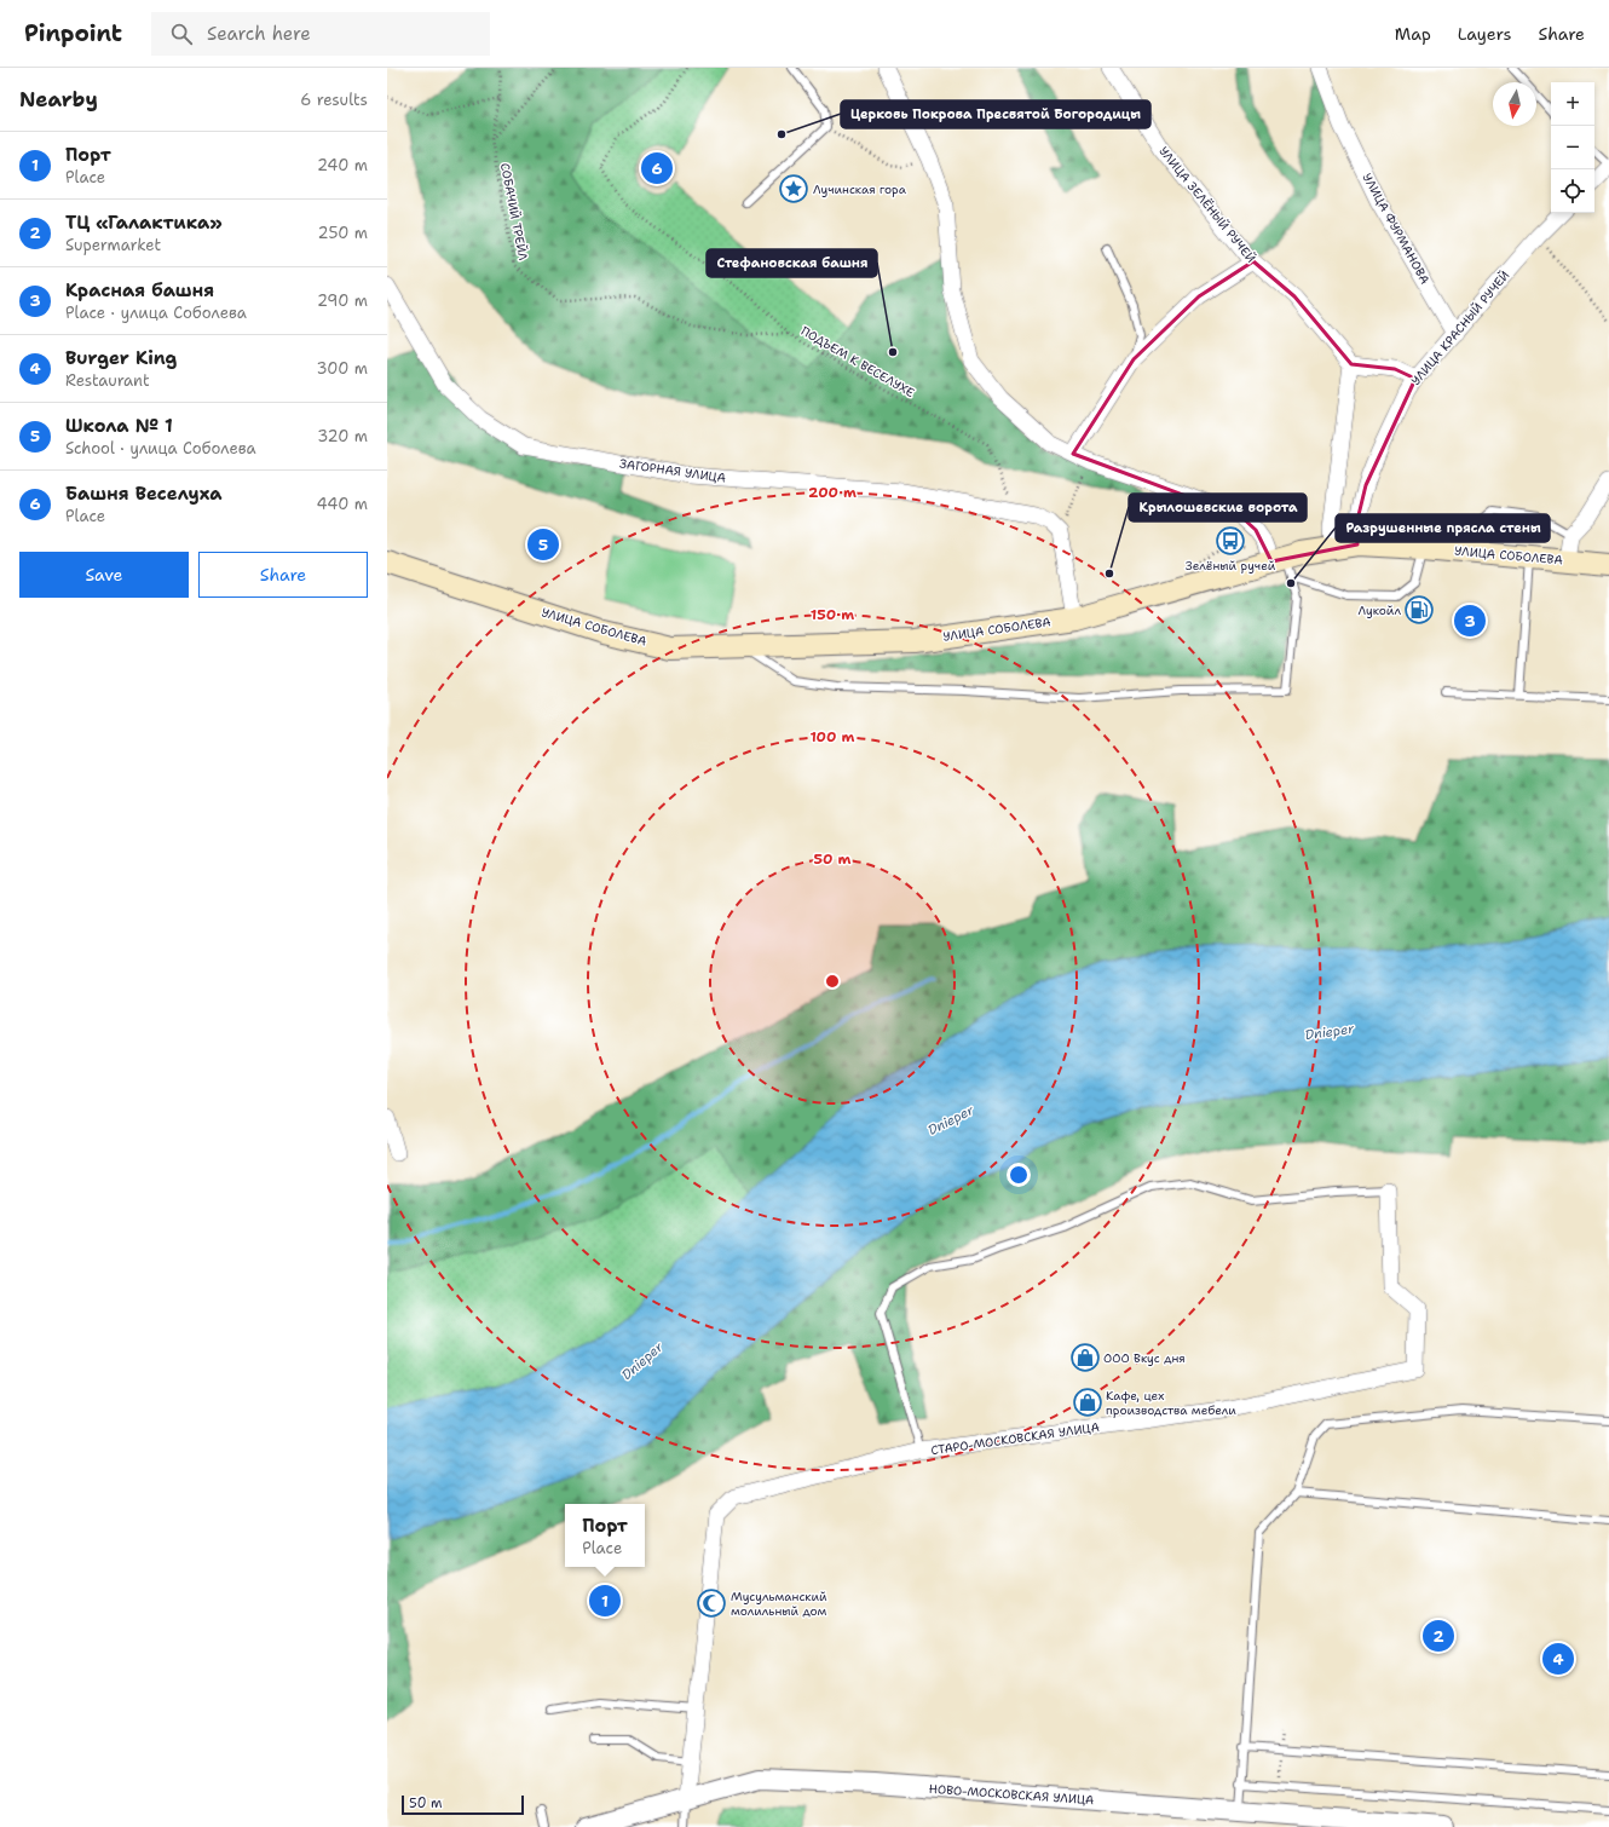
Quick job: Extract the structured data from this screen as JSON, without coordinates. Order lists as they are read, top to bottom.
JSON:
{
  "streets": {
    "main road": ["УЛИЦА СОБОЛЕВА"],
    "street": [
      "УЛИЦА ЗЕЛЁНЫЙ РУЧЕЙ",
      "УЛИЦА ФУРМАНОВА",
      "УЛИЦА КРАСНЫЙ РУЧЕЙ",
      "ЗАГОРНАЯ УЛИЦА",
      "СТАРО-МОСКОВСКАЯ УЛИЦА",
      "НОВО-МОСКОВСКАЯ УЛИЦА"
    ],
    "path": ["СОБАЧИЙ ТРЕЙЛ", "ПОДЪЕМ К ВЕСЕЛУХЕ"]
  },
  "crossings": [
    ["СОБАЧИЙ ТРЕЙЛ", "ПОДЪЕМ К ВЕСЕЛУХЕ"],
    ["УЛИЦА ФУРМАНОВА", "УЛИЦА КРАСНЫЙ РУЧЕЙ"],
    ["УЛИЦА КРАСНЫЙ РУЧЕЙ", "УЛИЦА СОБОЛЕВА"],
    ["ПОДЪЕМ К ВЕСЕЛУХЕ", "ЗАГОРНАЯ УЛИЦА"],
    ["СТАРО-МОСКОВСКАЯ УЛИЦА", "НОВО-МОСКОВСКАЯ УЛИЦА"]
  ],
  "water": ["Dnieper"],
  "places": {
    "other": [
      "Церковь Покрова Пресвятой Богородицы",
      "Стефановская башня",
      "Крылошевские ворота",
      "Разрушенные прясла стены"
    ],
    "place": ["Лучинская гора"],
    "bus stop": ["Зелёный ручей"],
    "fuel station": ["Лукойл"],
    "shop": ["ООО Вкус дня", "Кафе, цех производства мебели"],
    "mosque": ["Мусульманский молильный дом"]
  },
  "scale_bar": "50 m",
  "north": "bottom",
  "page": {
    "header": "Pinpoint",
    "search": "Search here",
    "nav": ["Map", "Layers", "Share"],
    "heading": ["Nearby", "6 results"],
    "map_buttons": ["+", "−"],
    "list": [
      {
        "mark": "1",
        "name": "Порт",
        "note": "Place",
        "value": "240 m"
      },
      {
        "mark": "2",
        "name": "ТЦ «Галактика»",
        "note": "Supermarket",
        "value": "250 m"
      },
      {
        "mark": "3",
        "name": "Красная башня",
        "note": "Place · улица Соболева",
        "value": "290 m"
      },
      {
        "mark": "4",
        "name": "Burger King",
        "note": "Restaurant",
        "value": "300 m"
      },
      {
        "mark": "5",
        "name": "Школа № 1",
        "note": "School · улица Соболева",
        "value": "320 m"
      },
      {
        "mark": "6",
        "name": "Башня Веселуха",
        "note": "Place",
        "value": "440 m"
      }
    ],
    "pins": [
      "6",
      "5",
      "3",
      "1",
      "2",
      "4"
    ],
    "buttons": ["Save", "Share"],
    "popup": ["Порт", "Place"],
    "scale": "50 m"
  },
  "rings": [
    "200 m",
    "150 m",
    "100 m",
    "50 m"
  ]
}
